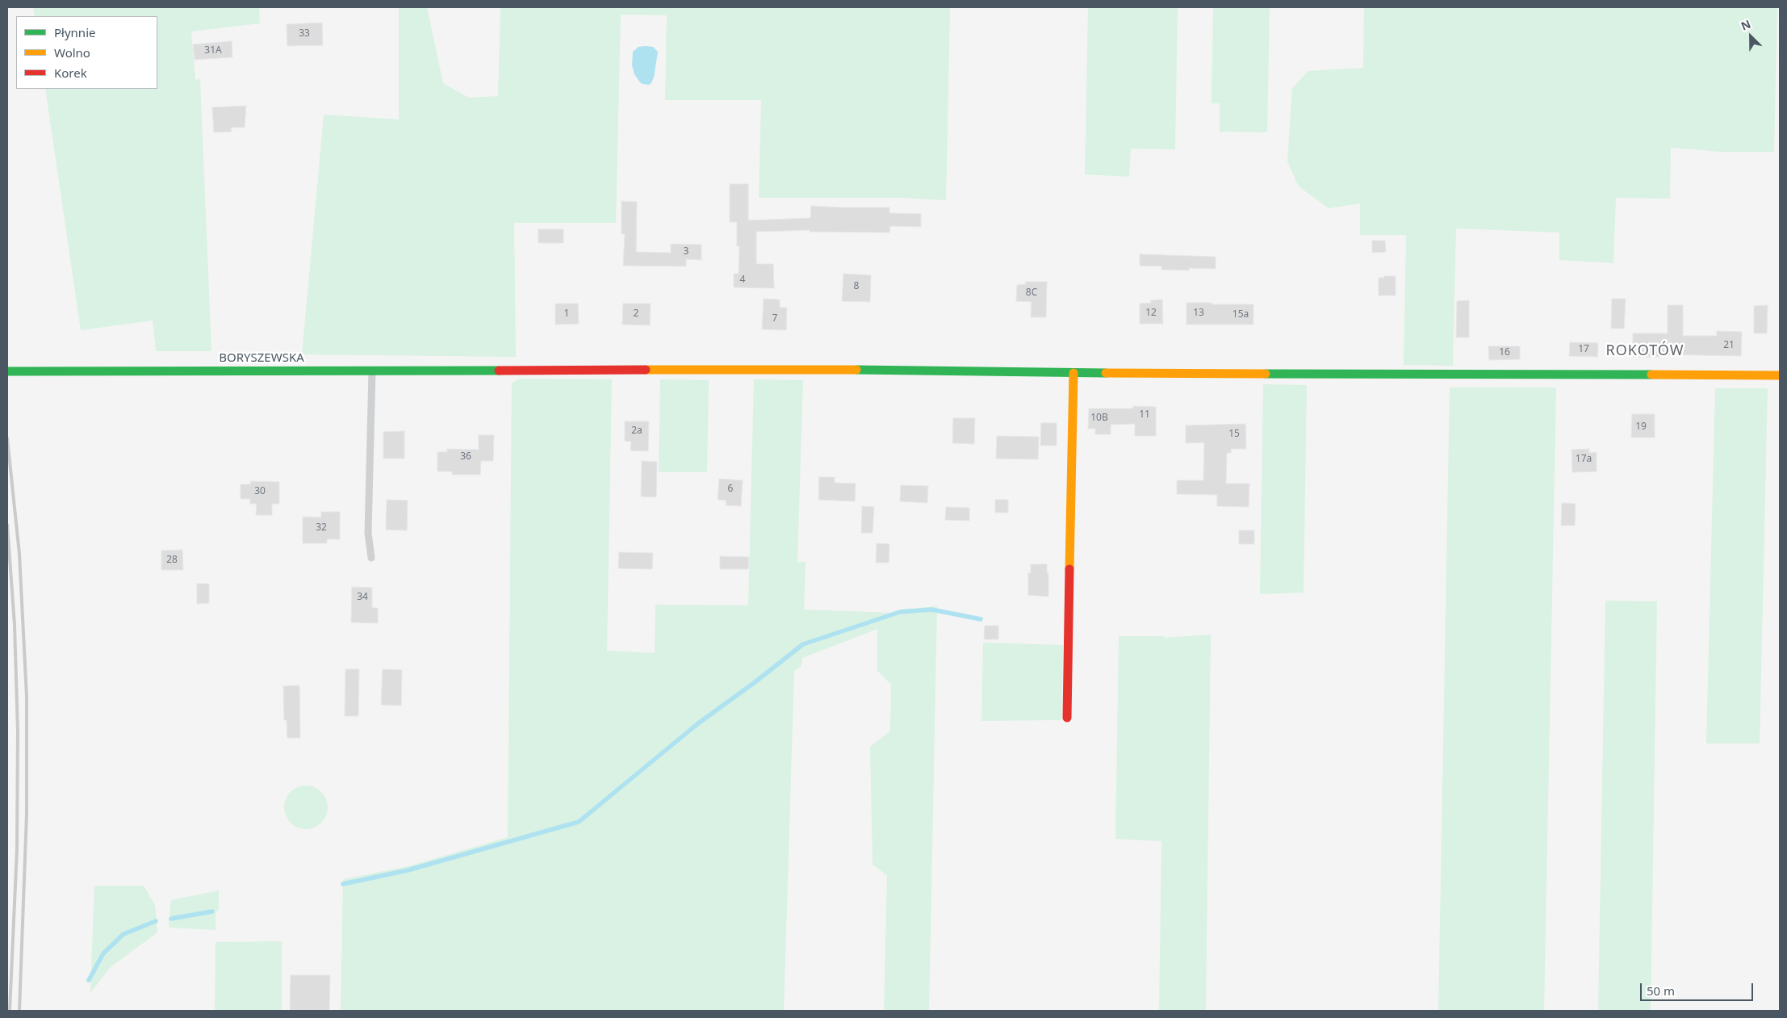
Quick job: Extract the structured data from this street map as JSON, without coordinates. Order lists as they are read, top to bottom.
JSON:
{
  "streets": {
    "street": ["BORYSZEWSKA"]
  },
  "districts": ["ROKOTÓW"],
  "house_numbers": [
    "33",
    "31A",
    "3",
    "4",
    "8",
    "8C",
    "12",
    "13",
    "1",
    "2",
    "15a",
    "7",
    "21",
    "17",
    "16",
    "11",
    "10B",
    "19",
    "2a",
    "15",
    "36",
    "17a",
    "6",
    "30",
    "32",
    "28",
    "34"
  ],
  "legend": ["Płynnie", "Wolno", "Korek"],
  "scale_bar": "50 m",
  "north": "top left"
}
